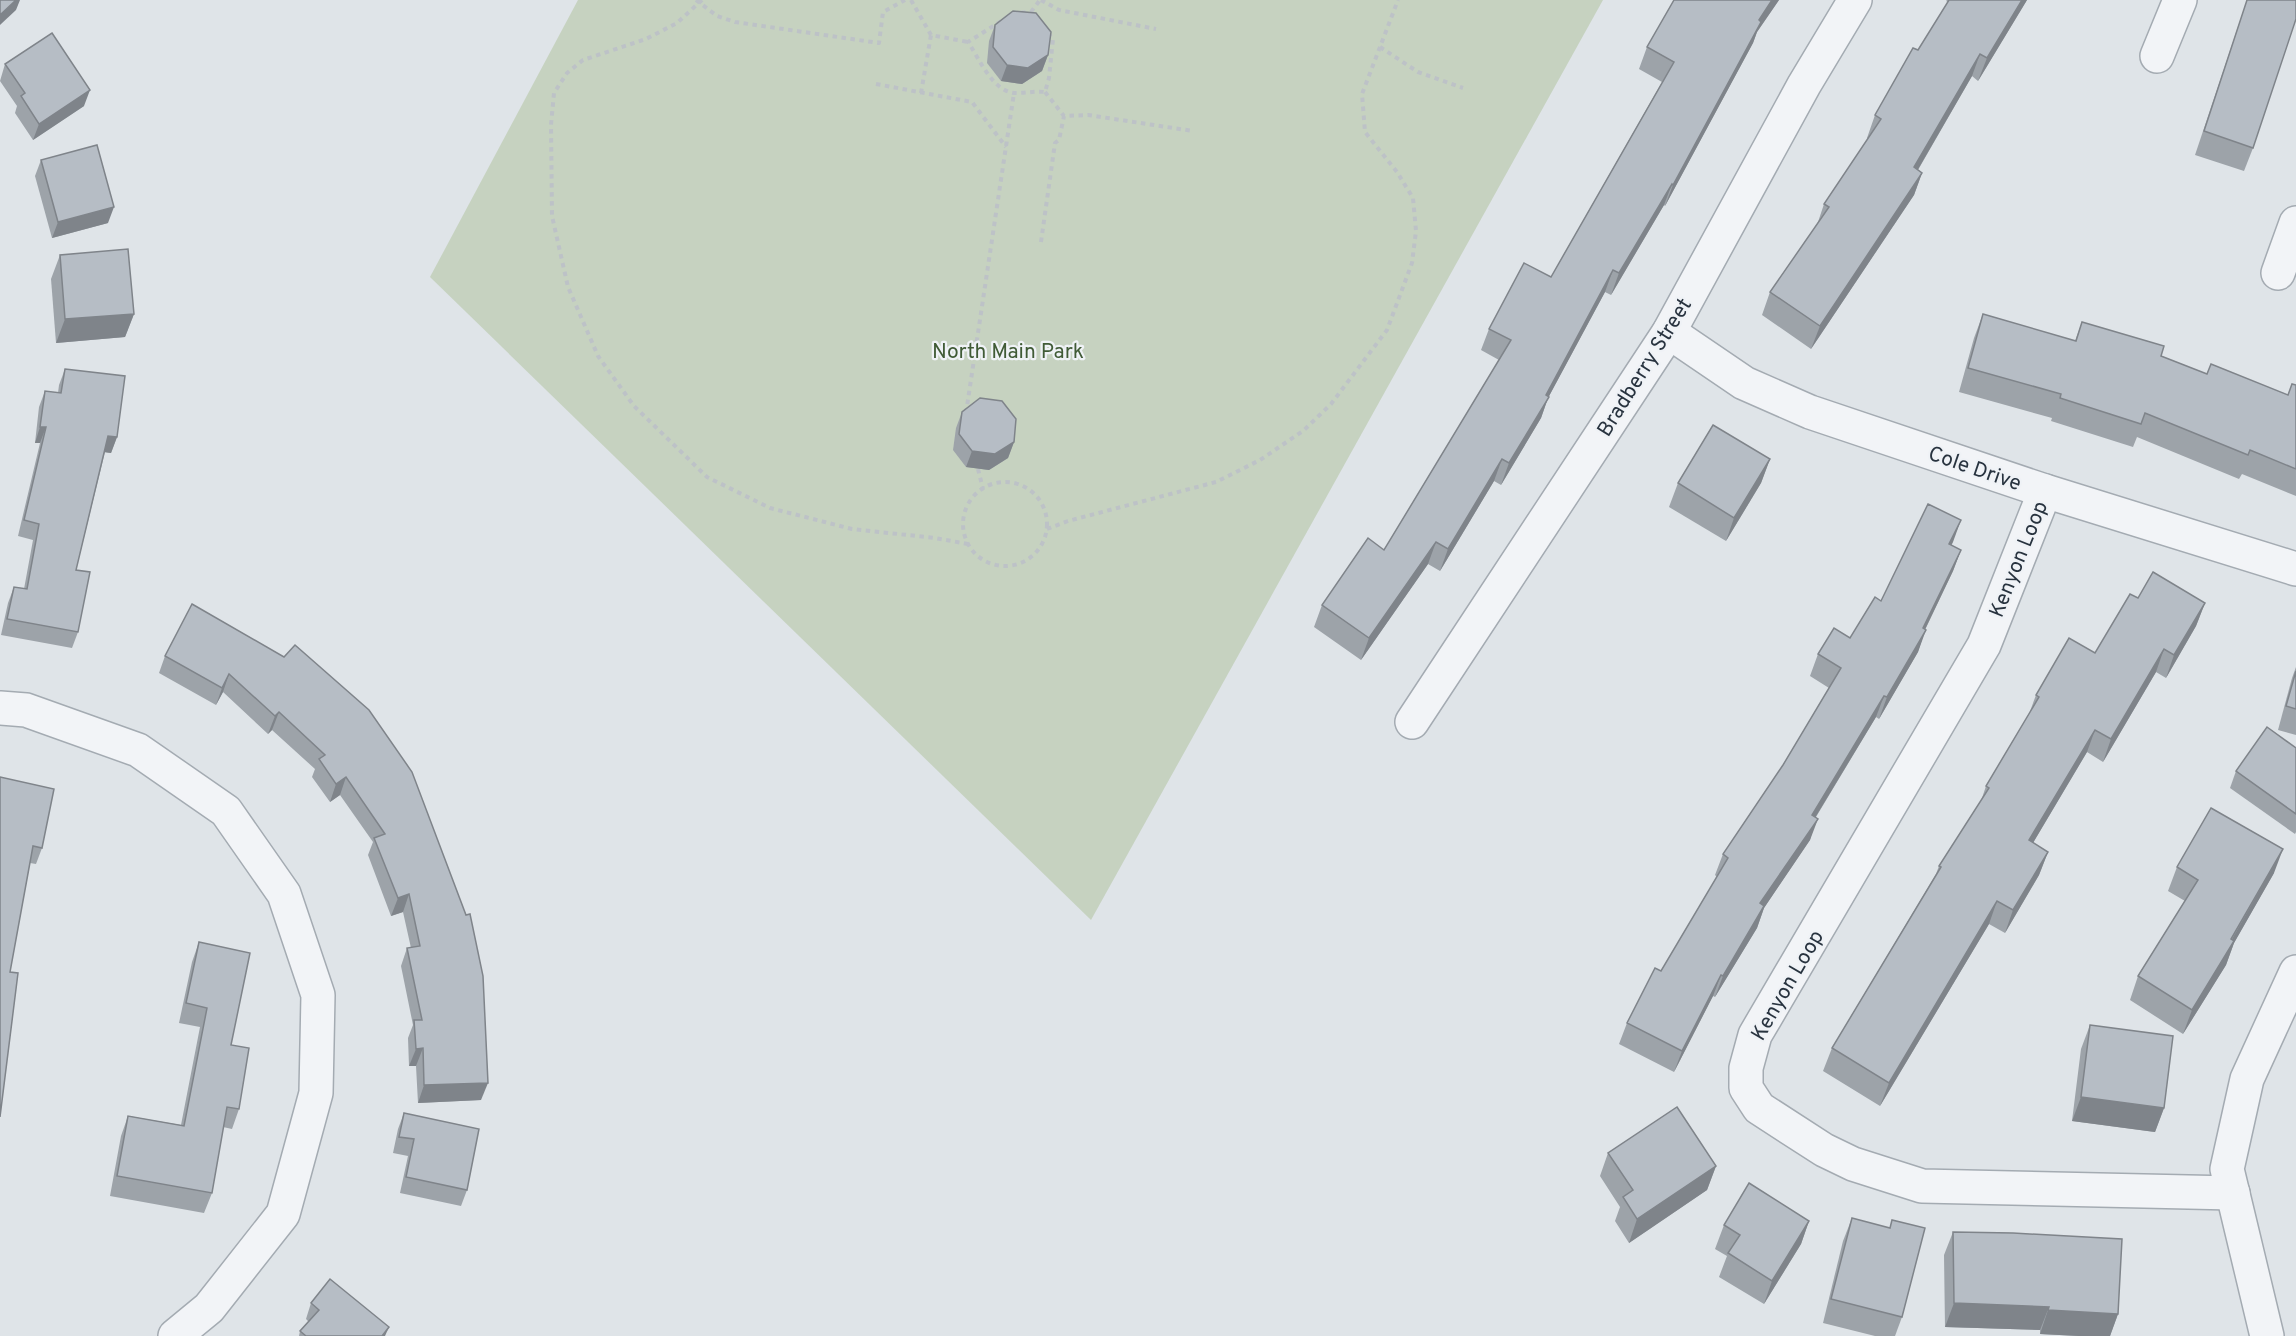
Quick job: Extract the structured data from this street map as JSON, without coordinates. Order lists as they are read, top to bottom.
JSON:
{
  "streets": {
    "street": ["Bradberry Street", "Cole Drive", "Kenyon Loop"]
  },
  "crossings": [
    ["Bradberry Street", "Cole Drive"],
    ["Cole Drive", "Kenyon Loop"]
  ],
  "parks": ["North Main Park"]
}
